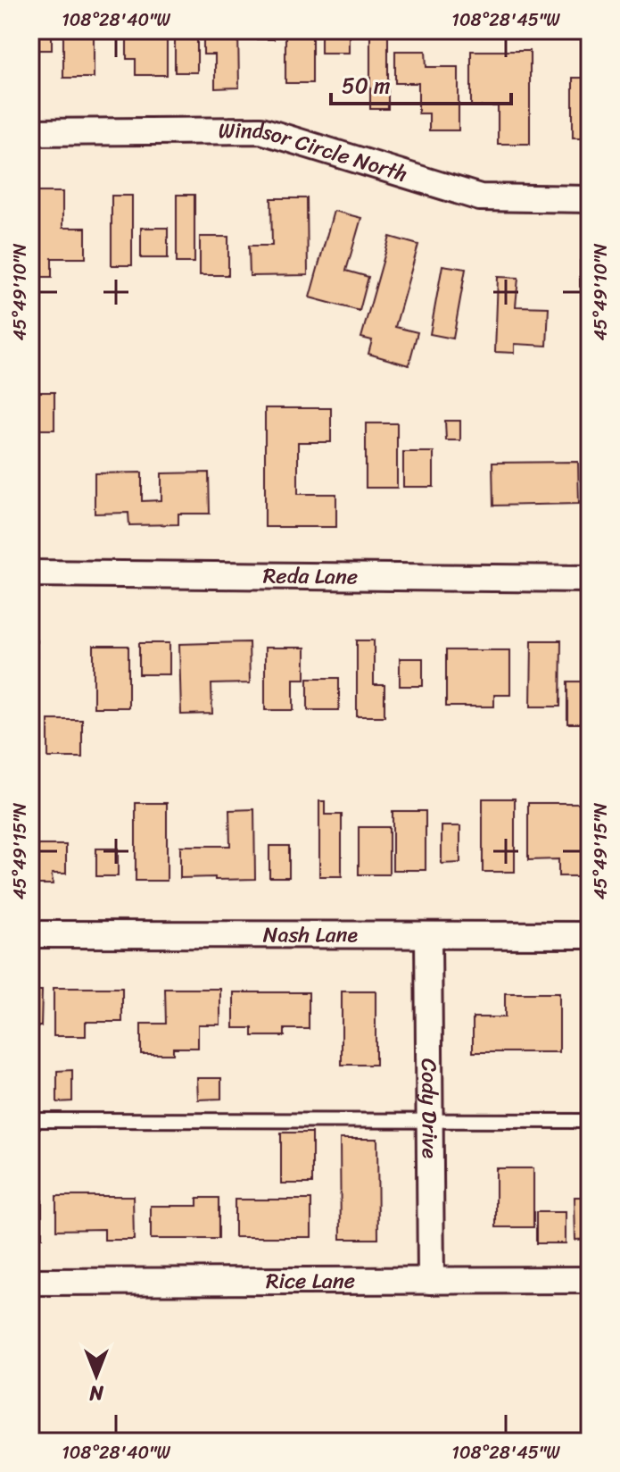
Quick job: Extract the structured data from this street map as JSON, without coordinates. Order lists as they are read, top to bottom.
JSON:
{
  "streets": {
    "street": [
      "Windsor Circle North",
      "Reda Lane",
      "Nash Lane",
      "Cody Drive",
      "Rice Lane"
    ]
  },
  "crossings": [
    ["Nash Lane", "Cody Drive"],
    ["Cody Drive", "Rice Lane"]
  ],
  "scale_bar": "50 m",
  "north": "bottom",
  "coordinates": [
    "108°28'40\"W",
    "108°28'45\"W",
    "45°49'10\"N",
    "45°49'15\"N"
  ]
}
